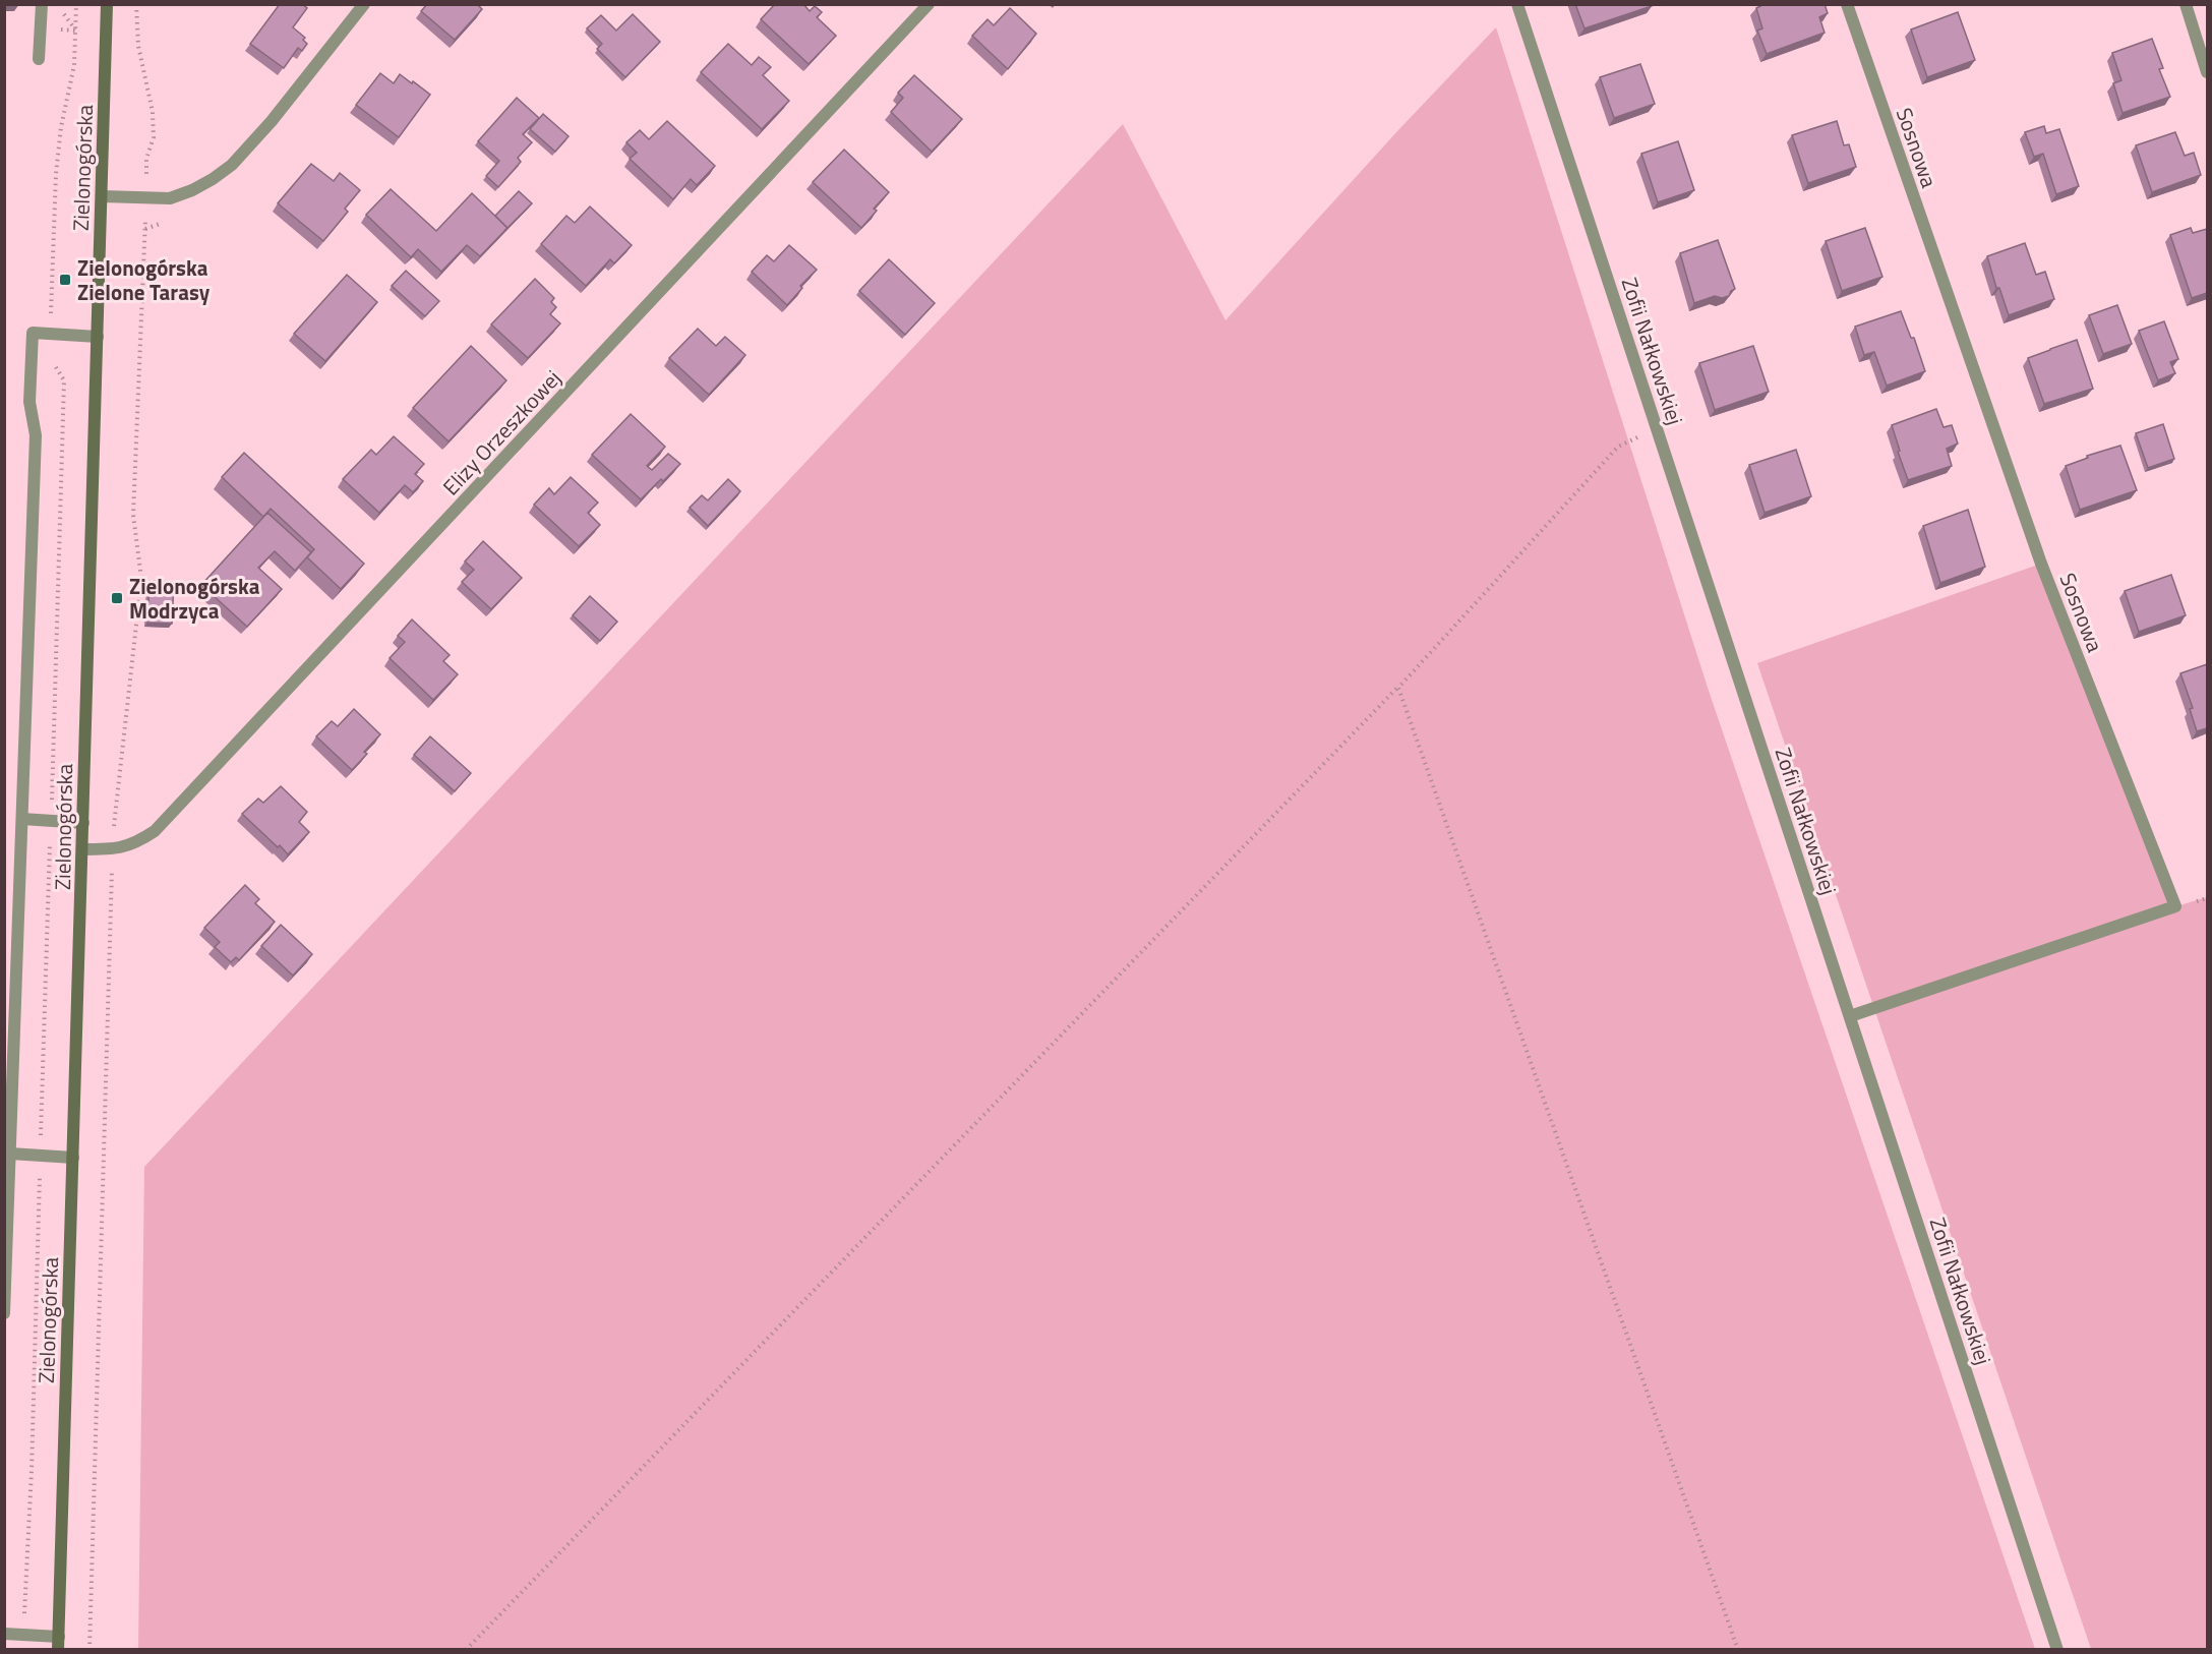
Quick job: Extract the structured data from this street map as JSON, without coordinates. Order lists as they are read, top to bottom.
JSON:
{
  "streets": {
    "street": [
      "Sosnowa",
      "Zielonogórska",
      "Zofii Nałkowskiej",
      "Elizy Orzeszkowej"
    ]
  },
  "crossings": [
    ["Sosnowa", "Zofii Nałkowskiej"],
    ["Zielonogórska", "Elizy Orzeszkowej"]
  ],
  "places": {
    "transit": ["Zielonogórska Zielone Tarasy", "Zielonogórska Modrzyca"]
  }
}
